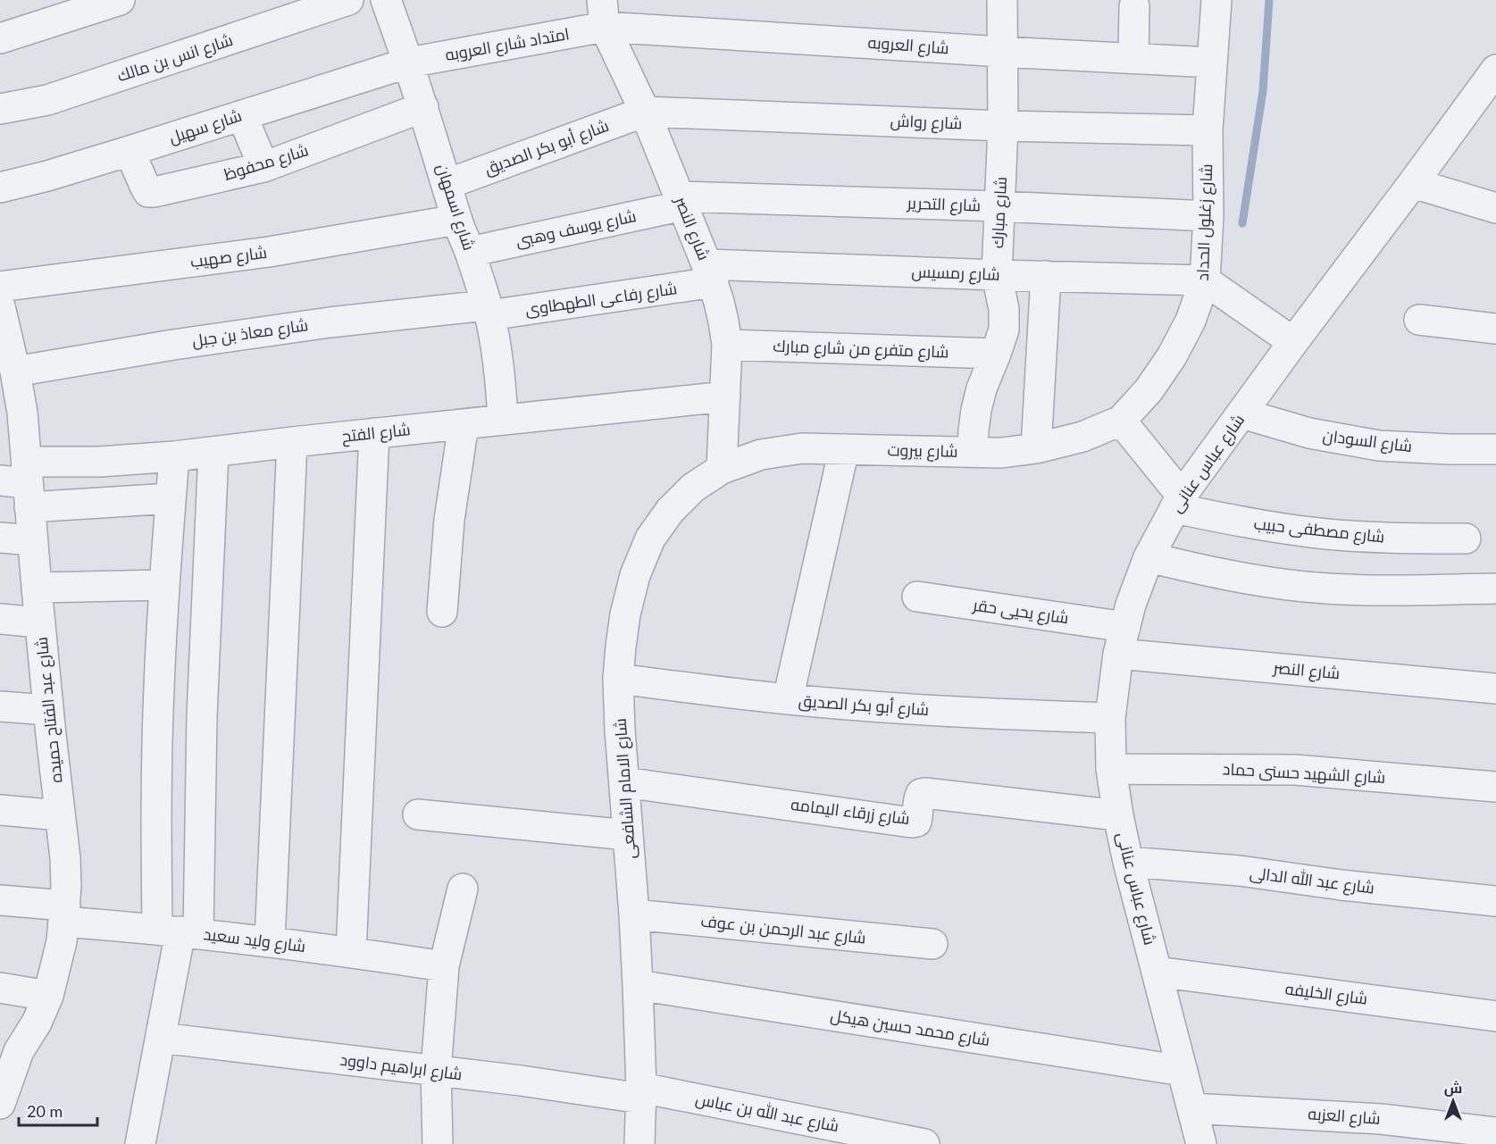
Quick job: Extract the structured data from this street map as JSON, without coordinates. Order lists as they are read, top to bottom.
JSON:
{
  "streets": {
    "street": [
      "امتداد شارع العروبه",
      "شارع العروبه",
      "شارع انس بن مالك",
      "شارع رواش",
      "شارع سهيل",
      "شارع أبو بكر الصديق",
      "شارع محفوظ",
      "شارع التحرير",
      "شارع اسمهان",
      "شارع مبارك",
      "شارع زغلول الحداد",
      "شارع يوسف وهبى",
      "شارع النصر",
      "شارع صهيب",
      "شارع رمسيس",
      "شارع رفاعى الطهطاوى",
      "شارع معاذ بن جبل",
      "شارع متفرع من شارع مبارك",
      "شارع الفتح",
      "شارع السودان",
      "شارع بيروت",
      "شارع عباس عنانى",
      "شارع مصطفى حبيب",
      "شارع يحيى حقر",
      "شارع عبد الفتاح حميده",
      "شارع الشهيد حسنى حماد",
      "شارع الامام الشافعى",
      "شارع زرقاء اليمامه",
      "شارع عبد الله الدالى",
      "شارع عبد الرحمن بن عوف",
      "شارع وليد سعيد",
      "شارع الخليفه",
      "شارع محمد حسين هيكل",
      "شارع ابراهيم داوود",
      "شارع عبد الله بن عباس",
      "شارع العزبه"
    ]
  },
  "crossings": [
    ["امتداد شارع العروبه", "شارع العروبه"],
    ["امتداد شارع العروبه", "شارع سهيل"],
    ["امتداد شارع العروبه", "شارع اسمهان"],
    ["امتداد شارع العروبه", "شارع النصر"],
    ["شارع العروبه", "شارع مبارك"],
    ["شارع العروبه", "شارع زغلول الحداد"],
    ["شارع العروبه", "شارع النصر"],
    ["شارع رواش", "شارع أبو بكر الصديق"],
    ["شارع رواش", "شارع مبارك"],
    ["شارع رواش", "شارع زغلول الحداد"],
    ["شارع رواش", "شارع النصر"],
    ["شارع سهيل", "شارع محفوظ"],
    ["شارع سهيل", "شارع اسمهان"],
    ["شارع أبو بكر الصديق", "شارع اسمهان"],
    ["شارع أبو بكر الصديق", "شارع النصر"],
    ["شارع أبو بكر الصديق", "شارع عباس عنانى"],
    ["شارع أبو بكر الصديق", "شارع الامام الشافعى"],
    ["شارع محفوظ", "شارع اسمهان"],
    ["شارع التحرير", "شارع مبارك"],
    ["شارع التحرير", "شارع زغلول الحداد"],
    ["شارع التحرير", "شارع يوسف وهبى"],
    ["شارع التحرير", "شارع النصر"],
    ["شارع اسمهان", "شارع يوسف وهبى"],
    ["شارع اسمهان", "شارع صهيب"],
    ["شارع اسمهان", "شارع رفاعى الطهطاوى"],
    ["شارع اسمهان", "شارع معاذ بن جبل"],
    ["شارع اسمهان", "شارع الفتح"],
    ["شارع مبارك", "شارع رمسيس"],
    ["شارع مبارك", "شارع متفرع من شارع مبارك"],
    ["شارع مبارك", "شارع بيروت"],
    ["شارع زغلول الحداد", "شارع رمسيس"],
    ["شارع زغلول الحداد", "شارع بيروت"],
    ["شارع يوسف وهبى", "شارع النصر"],
    ["شارع النصر", "شارع رمسيس"],
    ["شارع النصر", "شارع رفاعى الطهطاوى"],
    ["شارع النصر", "شارع متفرع من شارع مبارك"],
    ["شارع النصر", "شارع الفتح"],
    ["شارع النصر", "شارع بيروت"],
    ["شارع النصر", "شارع عباس عنانى"],
    ["شارع النصر", "شارع يحيى حقر"],
    ["شارع النصر", "شارع الامام الشافعى"],
    ["شارع رمسيس", "شارع رفاعى الطهطاوى"],
    ["شارع رفاعى الطهطاوى", "شارع معاذ بن جبل"],
    ["شارع معاذ بن جبل", "شارع عبد الفتاح حميده"],
    ["شارع الفتح", "شارع عبد الفتاح حميده"],
    ["شارع السودان", "شارع عباس عنانى"],
    ["شارع بيروت", "شارع الامام الشافعى"],
    ["شارع عباس عنانى", "شارع مصطفى حبيب"],
    ["شارع عباس عنانى", "شارع يحيى حقر"],
    ["شارع عباس عنانى", "شارع الشهيد حسنى حماد"],
    ["شارع عباس عنانى", "شارع زرقاء اليمامه"],
    ["شارع عباس عنانى", "شارع عبد الله الدالى"],
    ["شارع عباس عنانى", "شارع الخليفه"],
    ["شارع عباس عنانى", "شارع محمد حسين هيكل"],
    ["شارع عباس عنانى", "شارع العزبه"],
    ["شارع عبد الفتاح حميده", "شارع وليد سعيد"],
    ["شارع الامام الشافعى", "شارع زرقاء اليمامه"],
    ["شارع الامام الشافعى", "شارع عبد الرحمن بن عوف"],
    ["شارع الامام الشافعى", "شارع محمد حسين هيكل"],
    ["شارع الامام الشافعى", "شارع ابراهيم داوود"],
    ["شارع الامام الشافعى", "شارع عبد الله بن عباس"],
    ["شارع ابراهيم داوود", "شارع عبد الله بن عباس"]
  ],
  "scale_bar": "20 m",
  "north": "top"
}
